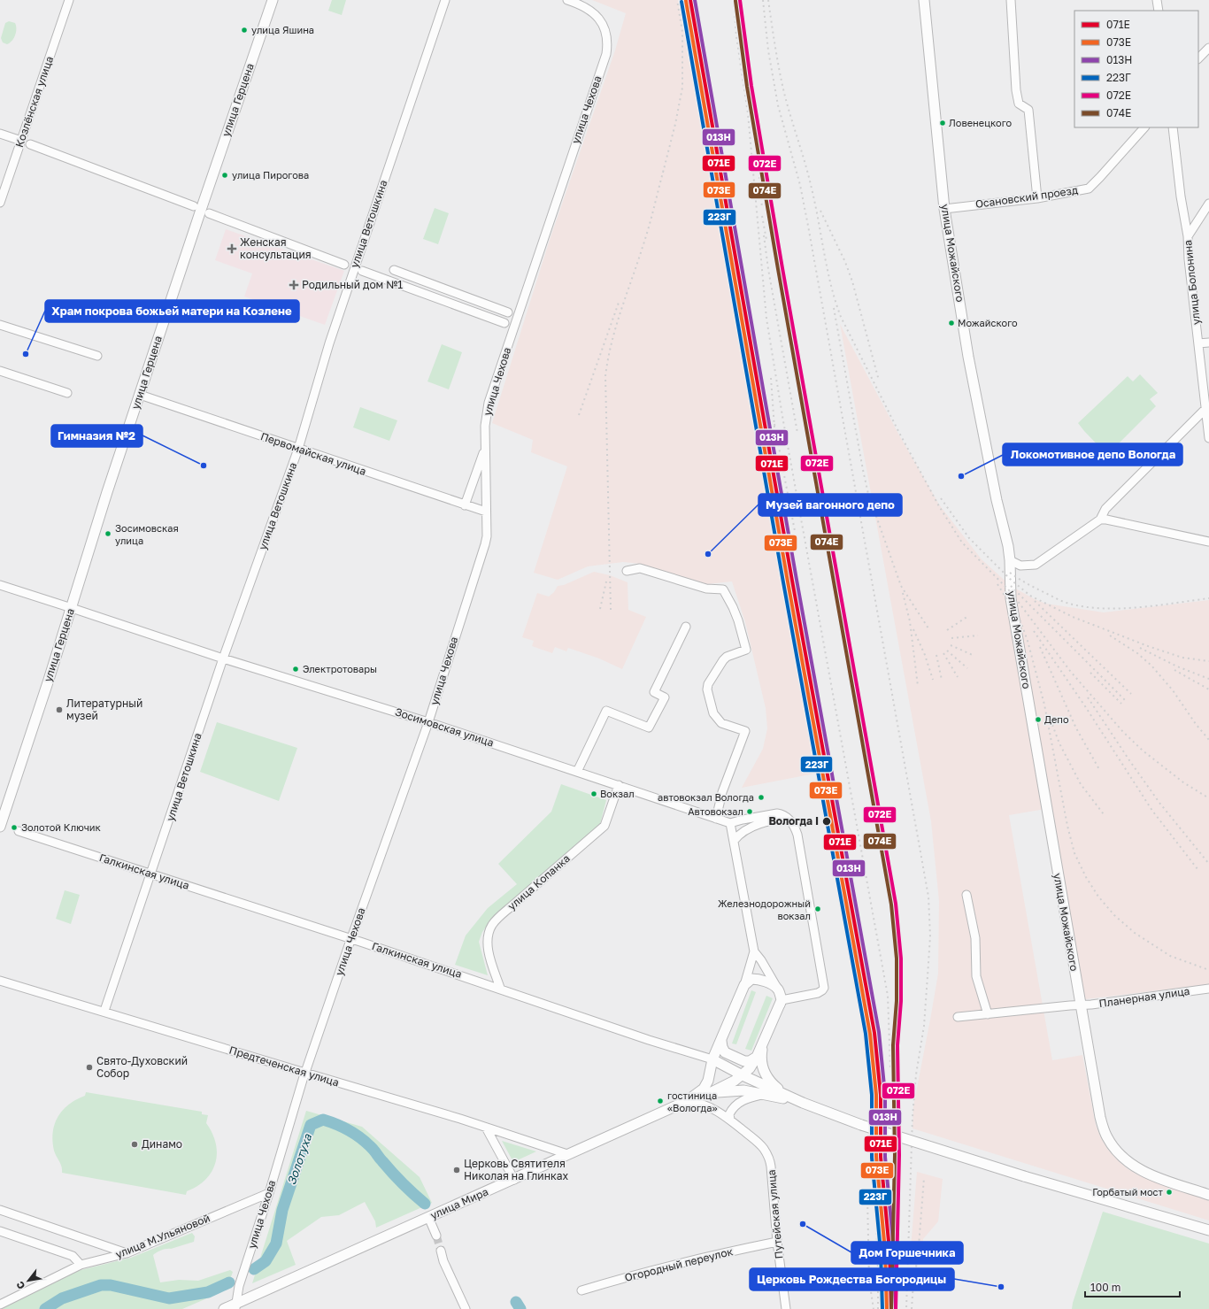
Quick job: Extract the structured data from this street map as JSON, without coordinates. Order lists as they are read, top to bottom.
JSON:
{
  "streets": {
    "main road": ["улица Герцена", "улица Можайского", "улица Мира"],
    "street": [
      "Козлёнская улица",
      "улица Чехова",
      "Осановский проезд",
      "улица Ветошкина",
      "улица Болонина",
      "Первомайская улица",
      "Зосимовская улица",
      "Галкинская улица",
      "улица Копанка",
      "Планерная улица",
      "Предтеченская улица",
      "Путейская улица",
      "улица М.Ульяновой",
      "Огородный переулок"
    ]
  },
  "crossings": [
    ["улица Герцена", "Первомайская улица"],
    ["улица Герцена", "Зосимовская улица"],
    ["улица Чехова", "Первомайская улица"],
    ["улица Чехова", "Зосимовская улица"],
    ["улица Чехова", "Галкинская улица"],
    ["улица Чехова", "Предтеченская улица"],
    ["улица Чехова", "улица Мира"],
    ["улица Чехова", "улица М.Ульяновой"],
    ["Осановский проезд", "улица Можайского"],
    ["улица Ветошкина", "Первомайская улица"],
    ["улица Ветошкина", "Зосимовская улица"],
    ["улица Ветошкина", "Галкинская улица"],
    ["улица Ветошкина", "Предтеченская улица"],
    ["улица Можайского", "Планерная улица"],
    ["Зосимовская улица", "улица Копанка"],
    ["Галкинская улица", "улица Копанка"],
    ["Галкинская улица", "улица Мира"],
    ["Предтеченская улица", "улица Мира"],
    ["улица Мира", "Путейская улица"],
    ["Путейская улица", "Огородный переулок"]
  ],
  "water": ["Золотуха"],
  "places": {
    "other": [
      "улица Яшина",
      "Ловенецкого",
      "улица Пирогова",
      "Можайского",
      "Храм покрова божьей матери на Козлене",
      "Гимназия №2",
      "Локомотивное депо Вологда",
      "Зосимовская улица",
      "Музей вагонного депо",
      "Электротовары",
      "Литературный музей",
      "Депо",
      "Вокзал",
      "автовокзал Вологда",
      "Автовокзал",
      "Вологда I",
      "Золотой Ключик",
      "Железнодорожный вокзал",
      "Свято-Духовский Собор",
      "гостиница «Вологда»",
      "Динамо",
      "Церковь Святителя Николая на Глинках",
      "Горбатый мост",
      "Дом Горшечника",
      "Церковь Рождества Богородицы"
    ],
    "health": ["Женская консультация", "Родильный дом №1"]
  },
  "lines": [
    "transit line 071Е",
    "transit line 013Н",
    "transit line 072Е",
    "transit line 073Е",
    "transit line 074Е",
    "transit line 223Г"
  ],
  "legend": [
    "071Е",
    "073Е",
    "013Н",
    "223Г",
    "072Е",
    "074Е"
  ],
  "scale_bar": "100 m",
  "north": "bottom left"
}
